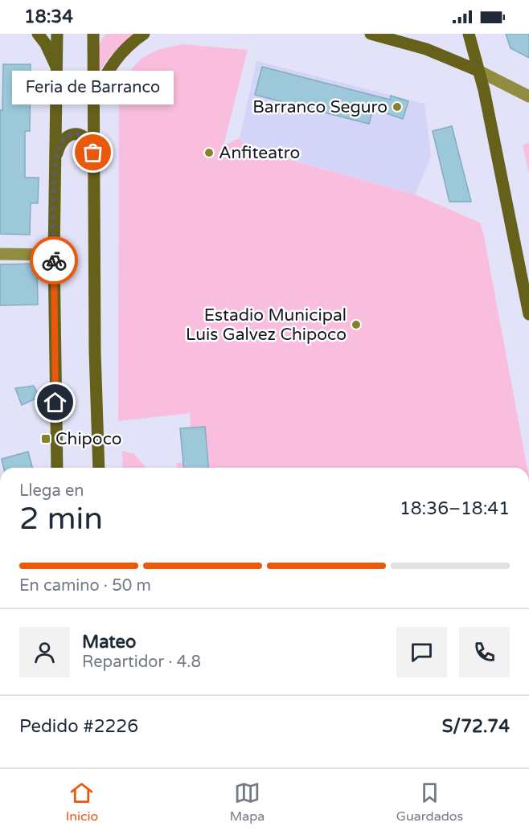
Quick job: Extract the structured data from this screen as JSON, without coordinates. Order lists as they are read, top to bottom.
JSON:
{
  "places": {
    "other": [
      "Barranco Seguro",
      "Feria de Barranco",
      "Anfiteatro",
      "Estadio Municipal Luis Galvez Chipoco"
    ],
    "transit": ["Chipoco"]
  },
  "page": {
    "status": "18:34",
    "bubble": "Feria de Barranco",
    "heading": ["2 min", "Llega en", "18:36–18:41"],
    "panel": [
      "Mateo",
      "Repartidor · 4.8",
      "Pedido #2226",
      "S/72.74"
    ],
    "bar": "En camino · 50 m",
    "tabs": ["Inicio", "Mapa", "Guardados"]
  }
}
